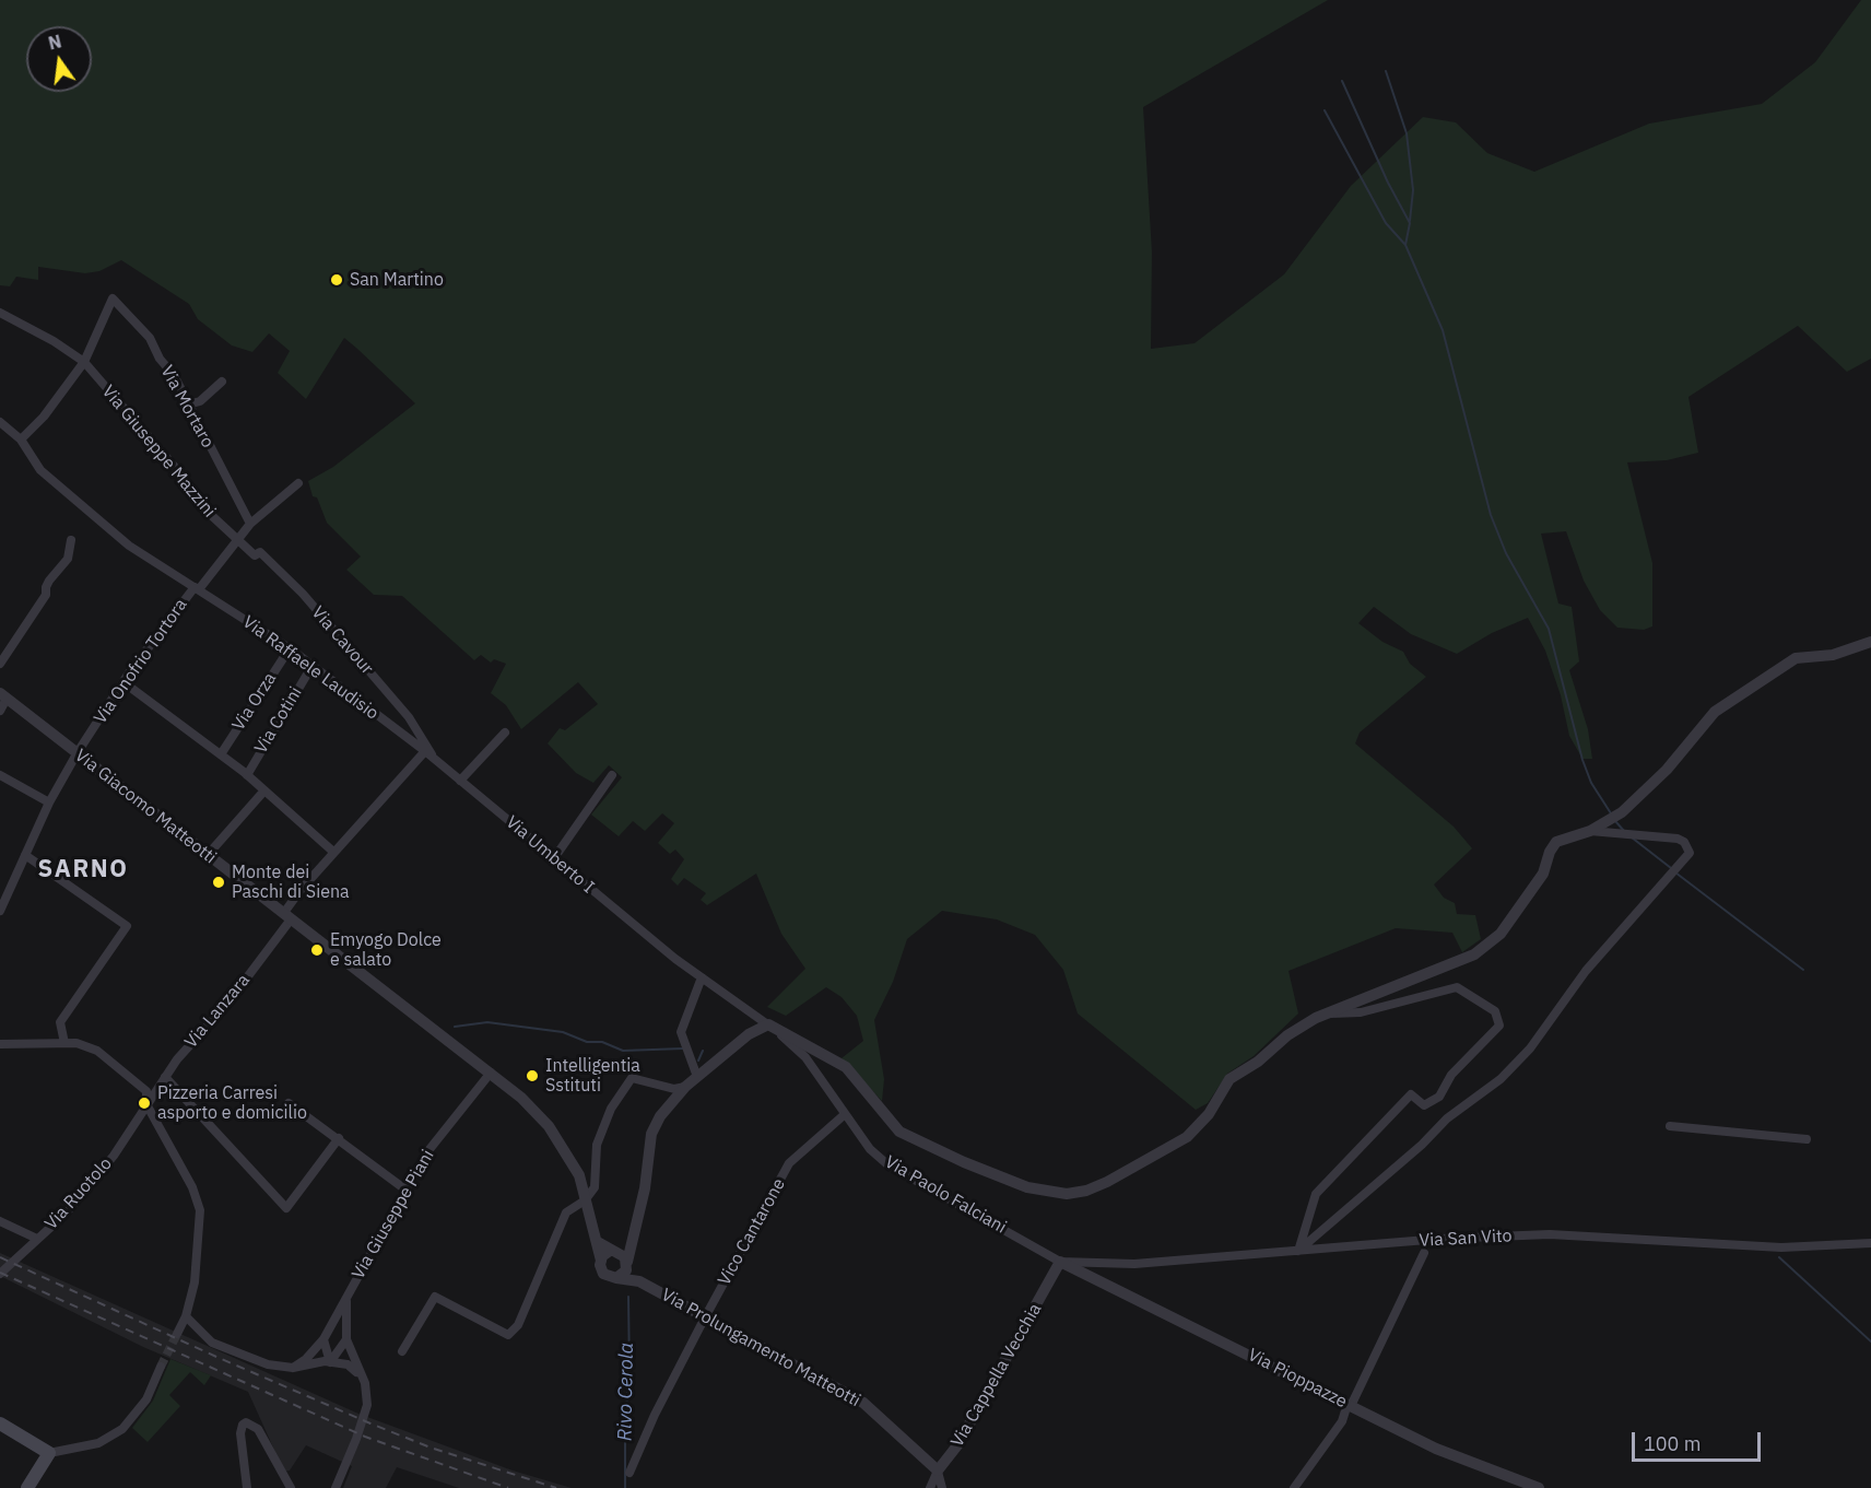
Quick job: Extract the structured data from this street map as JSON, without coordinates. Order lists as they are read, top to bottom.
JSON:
{
  "streets": {
    "street": [
      "Via Mortaro",
      "Via Giuseppe Mazzini",
      "Via Cavour",
      "Via Onofrio Tortora",
      "Via Raffaele Laudisio",
      "Via Orza",
      "Via Cotini",
      "Via Giacomo Matteotti",
      "Via Umberto I",
      "Via Lanzara",
      "Via Ruotolo",
      "Via Paolo Falciani",
      "Via Giuseppe Piani",
      "Vico Cantarone",
      "Via San Vito",
      "Via Prolungamento Matteotti",
      "Via Cappella Vecchia",
      "Via Pioppazze"
    ]
  },
  "crossings": [
    ["Via Mortaro", "Via Giuseppe Mazzini"],
    ["Via Mortaro", "Via Onofrio Tortora"],
    ["Via Giuseppe Mazzini", "Via Cavour"],
    ["Via Giuseppe Mazzini", "Via Onofrio Tortora"],
    ["Via Cavour", "Via Onofrio Tortora"],
    ["Via Cavour", "Via Umberto I"],
    ["Via Onofrio Tortora", "Via Raffaele Laudisio"],
    ["Via Onofrio Tortora", "Via Giacomo Matteotti"],
    ["Via Raffaele Laudisio", "Via Orza"],
    ["Via Raffaele Laudisio", "Via Cotini"],
    ["Via Raffaele Laudisio", "Via Umberto I"],
    ["Via Raffaele Laudisio", "Via Lanzara"],
    ["Via Giacomo Matteotti", "Via Lanzara"],
    ["Via Umberto I", "Via Lanzara"],
    ["Via Umberto I", "Via Paolo Falciani"],
    ["Via Lanzara", "Via Ruotolo"],
    ["Via Paolo Falciani", "Vico Cantarone"],
    ["Via Paolo Falciani", "Via San Vito"],
    ["Via Paolo Falciani", "Via Cappella Vecchia"],
    ["Via Paolo Falciani", "Via Pioppazze"],
    ["Vico Cantarone", "Via Prolungamento Matteotti"],
    ["Via San Vito", "Via Cappella Vecchia"],
    ["Via San Vito", "Via Pioppazze"],
    ["Via Prolungamento Matteotti", "Via Cappella Vecchia"],
    ["Via Cappella Vecchia", "Via Pioppazze"]
  ],
  "districts": ["SARNO"],
  "water": ["Rivo Cerola"],
  "places": [
    "San Martino",
    "Monte dei Paschi di Siena",
    "Emyogo Dolce e salato",
    "Intelligentia Sstituti",
    "Pizzeria Carresi asporto e domicilio"
  ],
  "scale_bar": "100 m",
  "north": "top"
}
